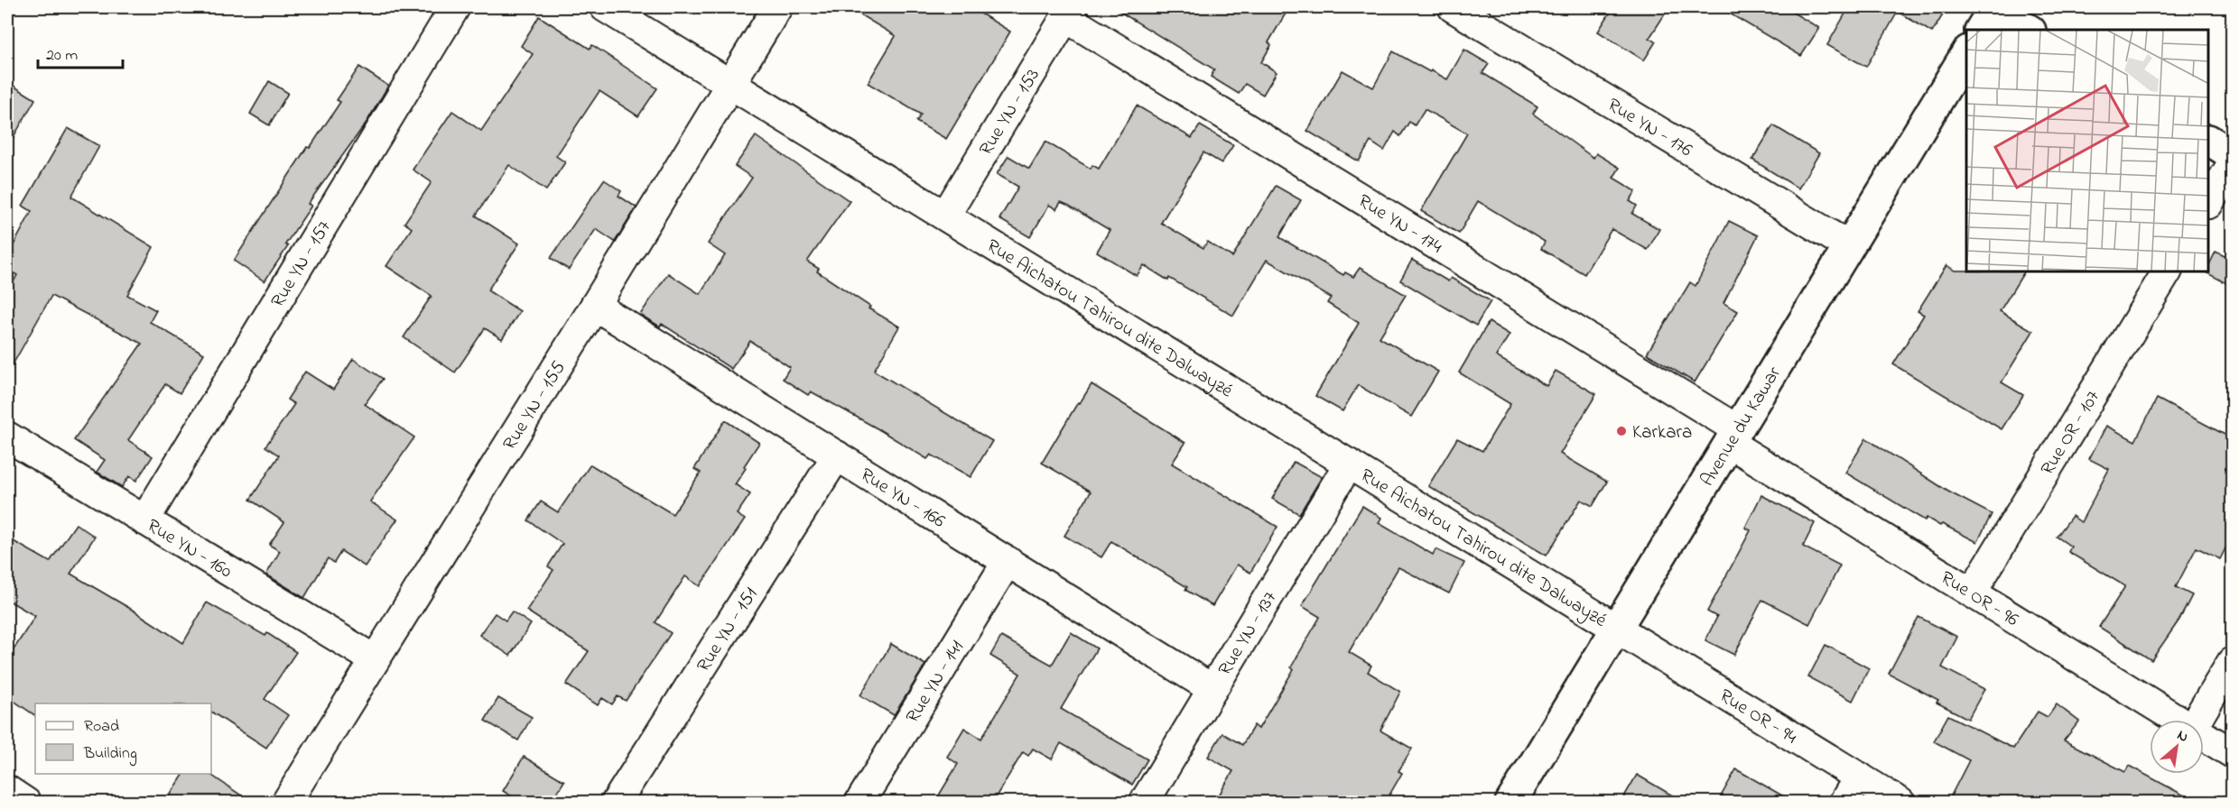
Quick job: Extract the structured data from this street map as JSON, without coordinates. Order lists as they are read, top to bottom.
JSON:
{
  "streets": {
    "street": [
      "Rue YN - 153",
      "Rue YN - 176",
      "Rue YN - 174",
      "Rue YN - 157",
      "Rue Aichatou Tahirou dite Dalwayzé",
      "Rue YN - 155",
      "Avenue du Kawar",
      "Rue OR - 107",
      "Rue YN - 166",
      "Rue YN - 160",
      "Rue OR - 96",
      "Rue YN - 151",
      "Rue YN - 137",
      "Rue YN - 141",
      "Rue OR - 94"
    ]
  },
  "crossings": [
    ["Rue YN - 153", "Rue YN - 174"],
    ["Rue YN - 153", "Rue Aichatou Tahirou dite Dalwayzé"],
    ["Rue YN - 176", "Avenue du Kawar"],
    ["Rue YN - 174", "Avenue du Kawar"],
    ["Rue YN - 174", "Rue OR - 96"],
    ["Rue YN - 157", "Rue YN - 160"],
    ["Rue Aichatou Tahirou dite Dalwayzé", "Rue YN - 155"],
    ["Rue Aichatou Tahirou dite Dalwayzé", "Avenue du Kawar"],
    ["Rue Aichatou Tahirou dite Dalwayzé", "Rue YN - 137"],
    ["Rue Aichatou Tahirou dite Dalwayzé", "Rue OR - 94"],
    ["Rue YN - 155", "Rue YN - 166"],
    ["Rue YN - 155", "Rue YN - 160"],
    ["Avenue du Kawar", "Rue OR - 96"],
    ["Avenue du Kawar", "Rue OR - 94"],
    ["Rue OR - 107", "Rue OR - 96"],
    ["Rue YN - 166", "Rue YN - 151"],
    ["Rue YN - 166", "Rue YN - 137"],
    ["Rue YN - 166", "Rue YN - 141"]
  ],
  "places": ["Karkara"],
  "legend": ["Road", "Building"],
  "scale_bar": "20 m",
  "north": "top right"
}
